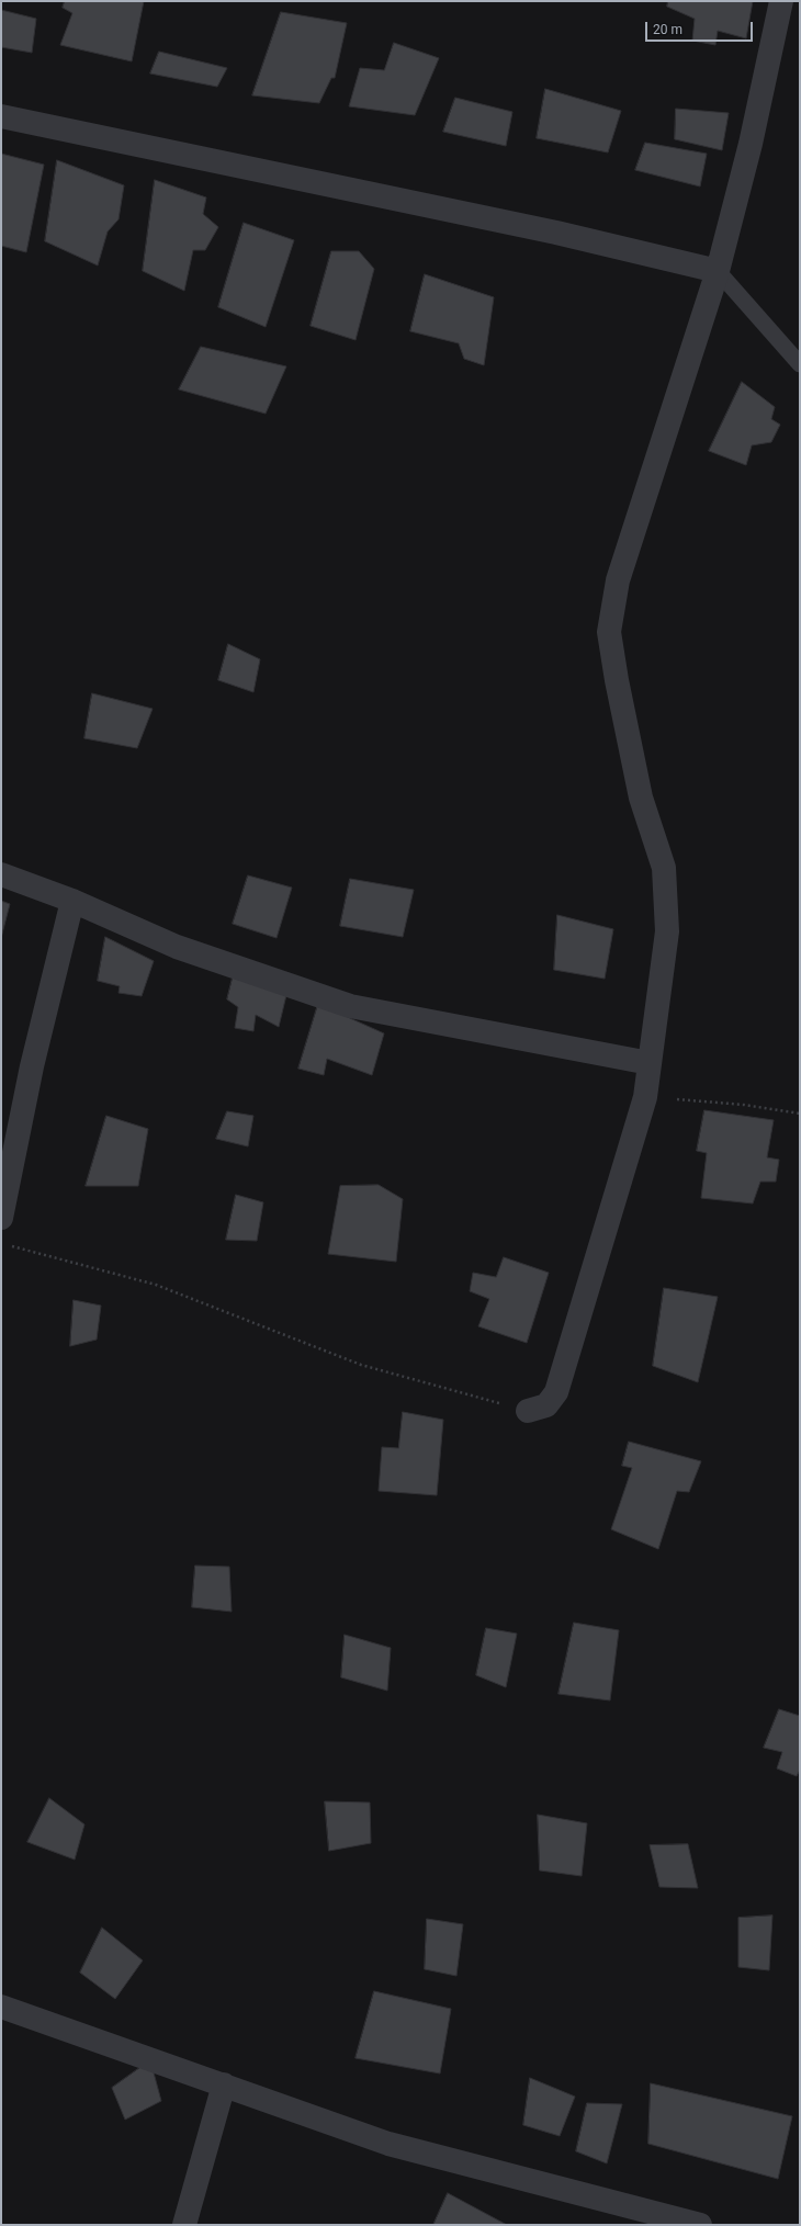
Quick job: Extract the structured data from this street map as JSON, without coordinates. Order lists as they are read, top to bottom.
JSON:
{
  "scale_bar": "20 m"
}
